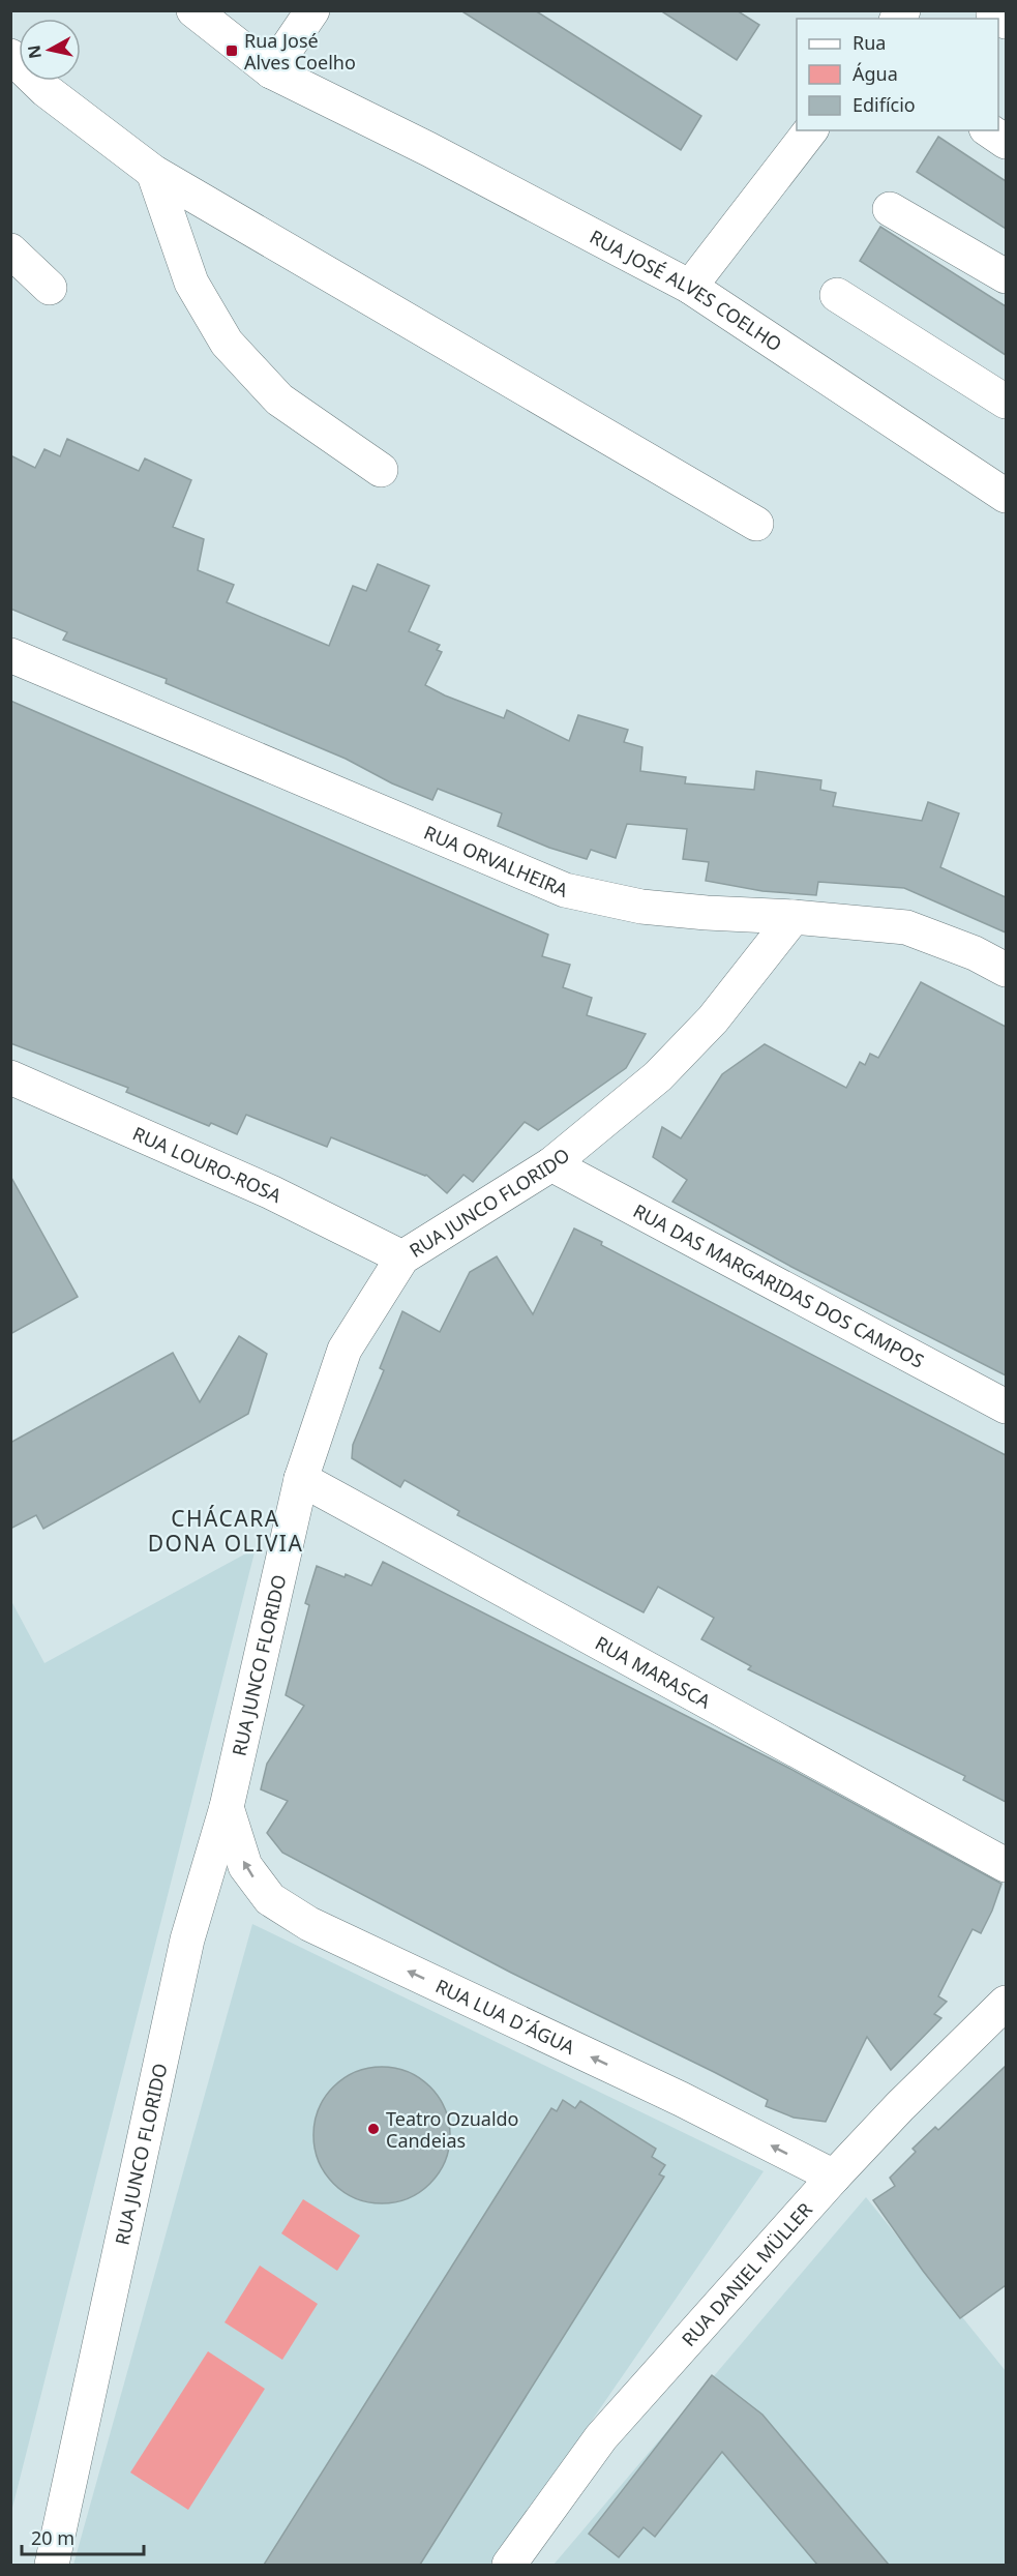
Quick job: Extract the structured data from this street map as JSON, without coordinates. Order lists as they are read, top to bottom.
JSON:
{
  "streets": {
    "street": [
      "RUA JOSÉ ALVES COELHO",
      "RUA ORVALHEIRA",
      "RUA LOURO-ROSA",
      "RUA JUNCO FLORIDO",
      "RUA DAS MARGARIDAS DOS CAMPOS",
      "RUA MARASCA",
      "RUA LUA D´ÁGUA",
      "RUA DANIEL MÜLLER"
    ]
  },
  "crossings": [
    ["RUA ORVALHEIRA", "RUA JUNCO FLORIDO"],
    ["RUA LOURO-ROSA", "RUA JUNCO FLORIDO"],
    ["RUA JUNCO FLORIDO", "RUA DAS MARGARIDAS DOS CAMPOS"],
    ["RUA JUNCO FLORIDO", "RUA MARASCA"],
    ["RUA JUNCO FLORIDO", "RUA LUA D´ÁGUA"],
    ["RUA LUA D´ÁGUA", "RUA DANIEL MÜLLER"]
  ],
  "one_way": ["RUA LUA D´ÁGUA"],
  "districts": ["CHÁCARA DONA OLIVIA"],
  "places": {
    "transit": ["Rua José Alves Coelho"],
    "other": ["Teatro Ozualdo Candeias"]
  },
  "legend": ["Rua", "Água", "Edifício"],
  "scale_bar": "20 m",
  "north": "left"
}
